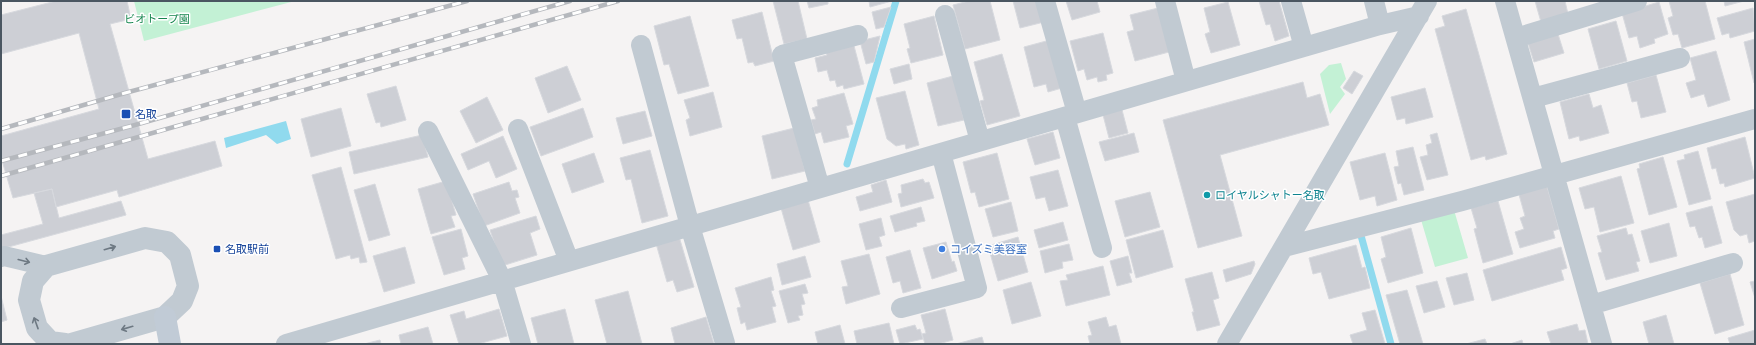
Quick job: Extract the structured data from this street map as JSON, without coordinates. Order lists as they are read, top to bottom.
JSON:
{
  "parks": ["ビオトープ園"],
  "places": {
    "transit": ["名取", "名取駅前"],
    "other": ["ロイヤルシャトー名取", "コイズミ美容室"]
  }
}
